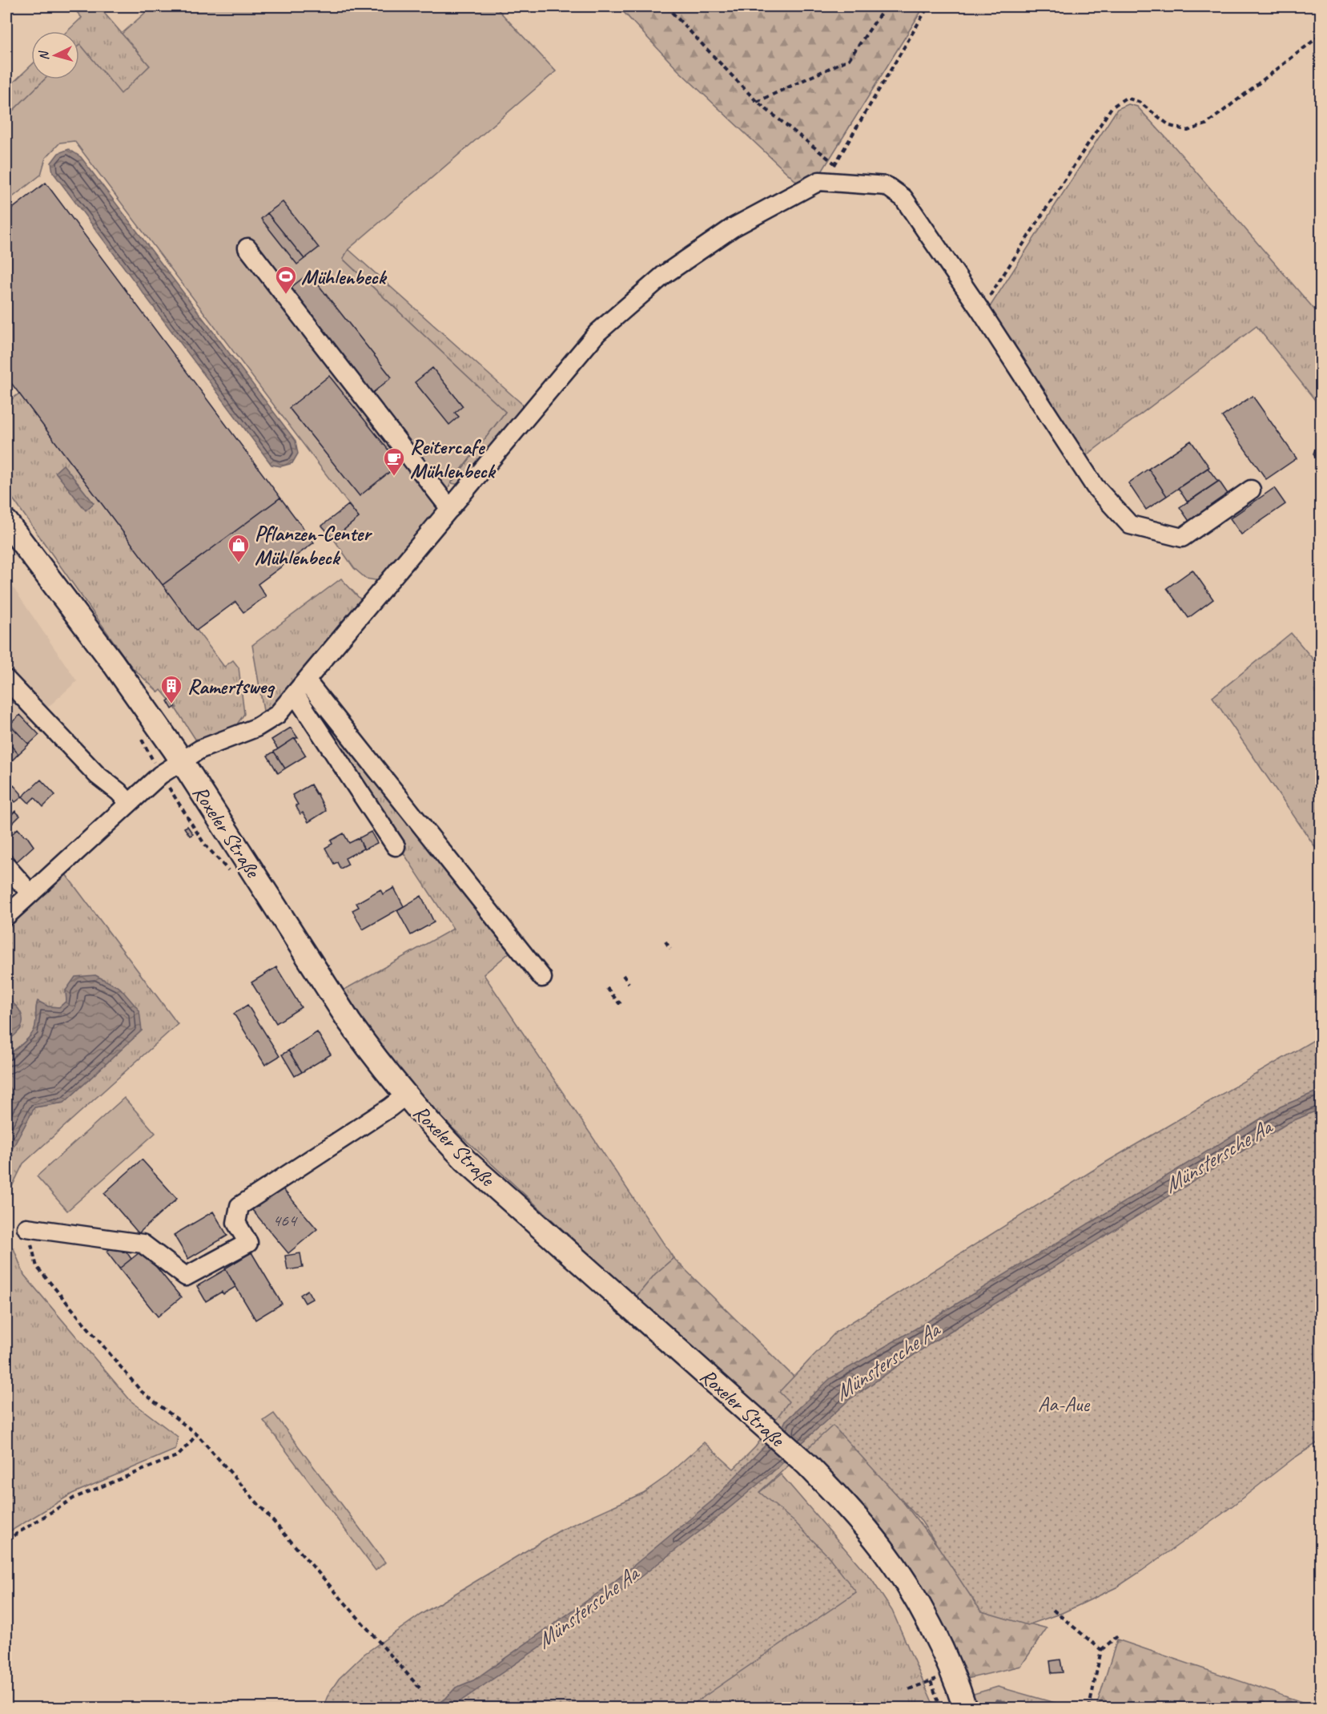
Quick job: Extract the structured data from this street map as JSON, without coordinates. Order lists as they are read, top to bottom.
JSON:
{
  "streets": {
    "main road": ["Roxeler Straße"]
  },
  "water": ["Münstersche Aa"],
  "parks": ["Aa-Aue"],
  "places": {
    "sports": ["Mühlenbeck"],
    "cafe": ["Reitercafe Mühlenbeck"],
    "shop": ["Pflanzen-Center Mühlenbeck"],
    "building": ["Ramertsweg"]
  },
  "house_numbers": ["464"],
  "north": "left"
}
